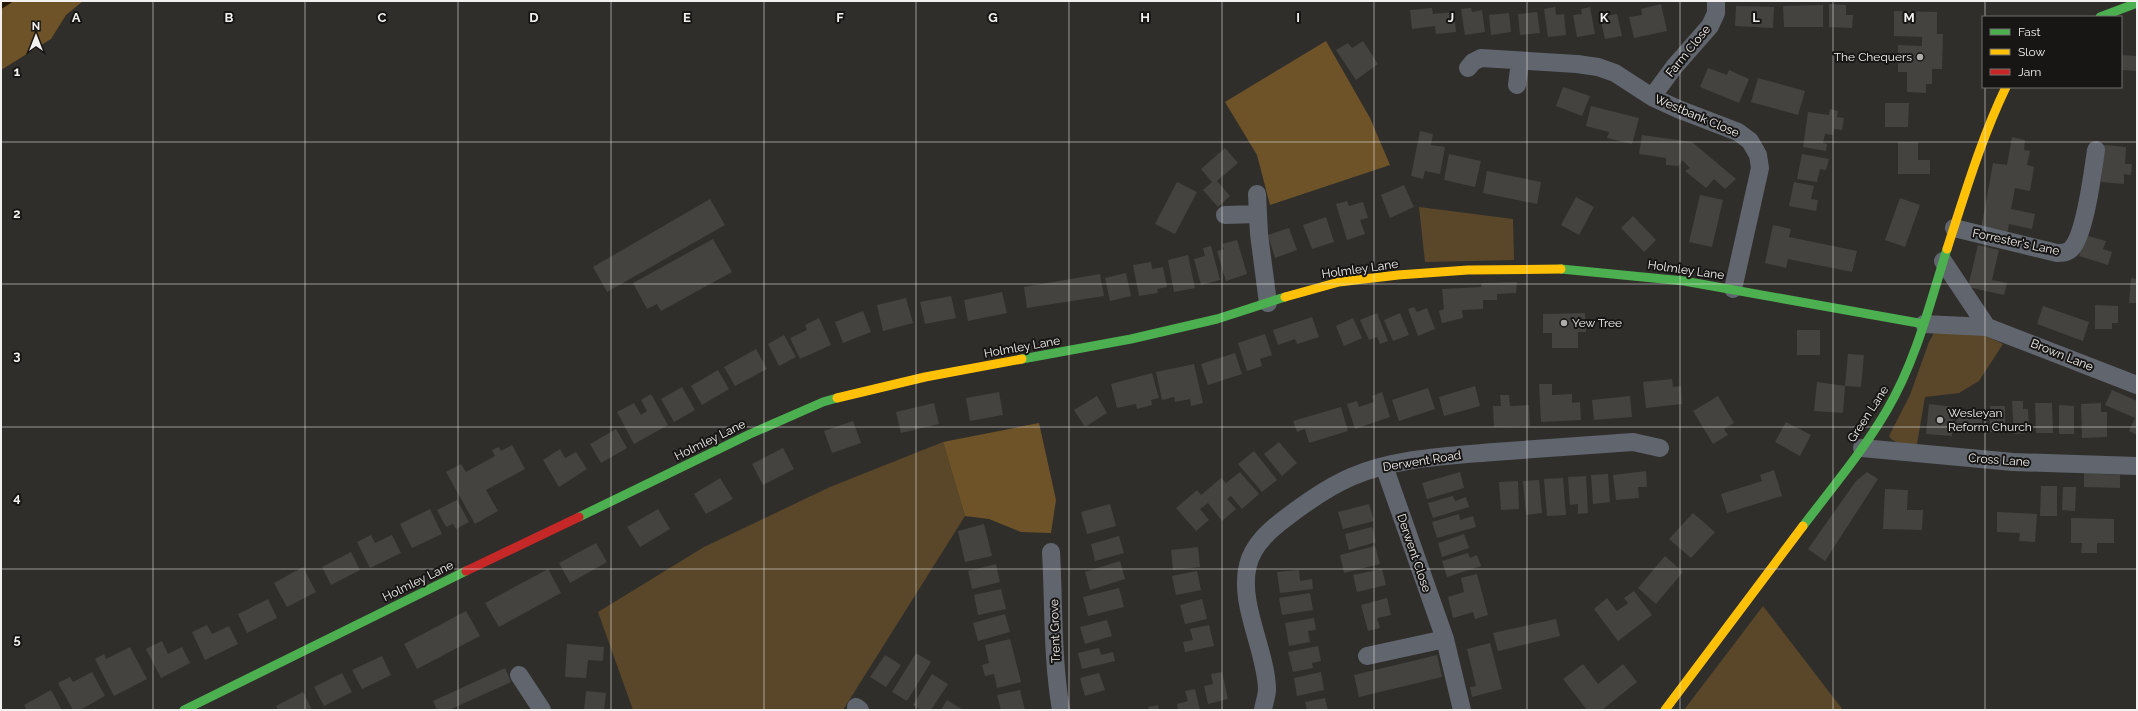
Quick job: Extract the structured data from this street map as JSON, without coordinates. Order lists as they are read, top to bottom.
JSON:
{
  "streets": {
    "main road": ["Holmley Lane", "Green Lane"],
    "street": [
      "Farm Close",
      "Westbank Close",
      "Forrester's Lane",
      "Brown Lane",
      "Cross Lane",
      "Derwent Road",
      "Derwent Close",
      "Trent Grove"
    ]
  },
  "crossings": [
    ["Farm Close", "Westbank Close"],
    ["Westbank Close", "Holmley Lane"],
    ["Forrester's Lane", "Green Lane"],
    ["Holmley Lane", "Brown Lane"],
    ["Holmley Lane", "Green Lane"],
    ["Brown Lane", "Green Lane"],
    ["Green Lane", "Cross Lane"],
    ["Derwent Road", "Derwent Close"]
  ],
  "places": ["The Chequers", "Yew Tree", "Wesleyan Reform Church"],
  "legend": ["Fast", "Slow", "Jam"],
  "north": "top",
  "grid": {
    "columns": [
      "A",
      "B",
      "C",
      "D",
      "E",
      "F",
      "G",
      "H",
      "I",
      "J",
      "K",
      "L",
      "M"
    ],
    "rows": [
      "1",
      "2",
      "3",
      "4",
      "5"
    ]
  }
}
